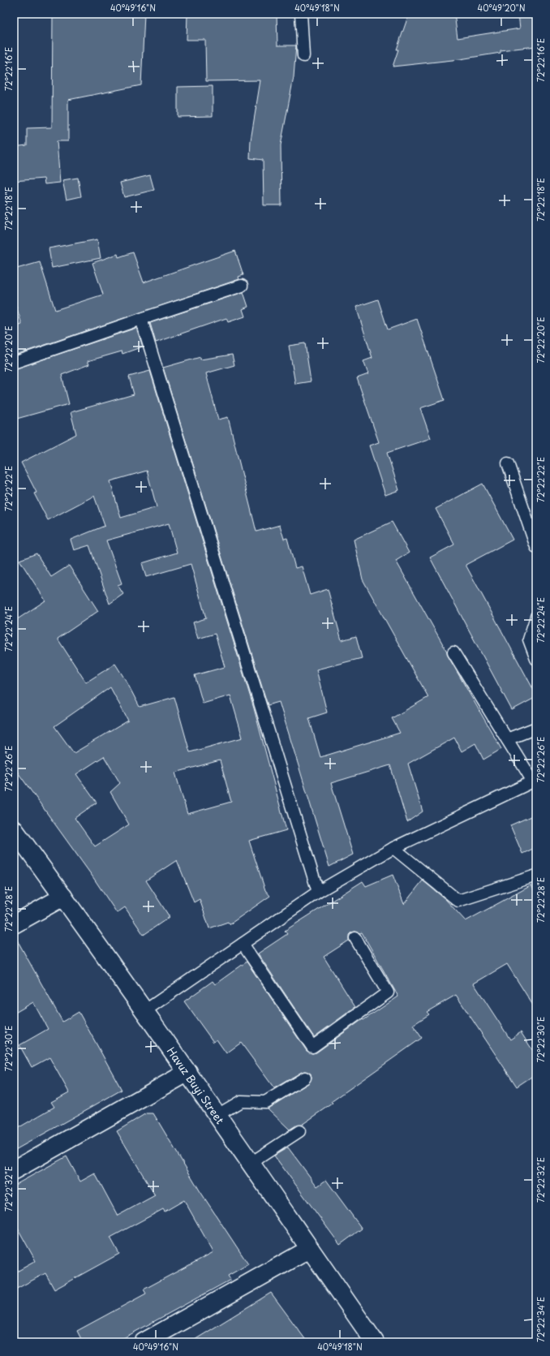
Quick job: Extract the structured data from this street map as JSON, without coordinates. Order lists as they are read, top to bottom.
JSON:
{
  "streets": {
    "main road": ["Havuz Buyi Street"]
  },
  "coordinates": [
    "40°49'16\"N",
    "40°49'18\"N",
    "40°49'20\"N",
    "72°22'16\"E",
    "72°22'18\"E",
    "72°22'20\"E",
    "72°22'22\"E",
    "72°22'24\"E",
    "72°22'26\"E",
    "72°22'28\"E",
    "72°22'30\"E",
    "72°22'32\"E",
    "72°22'34\"E"
  ]
}
